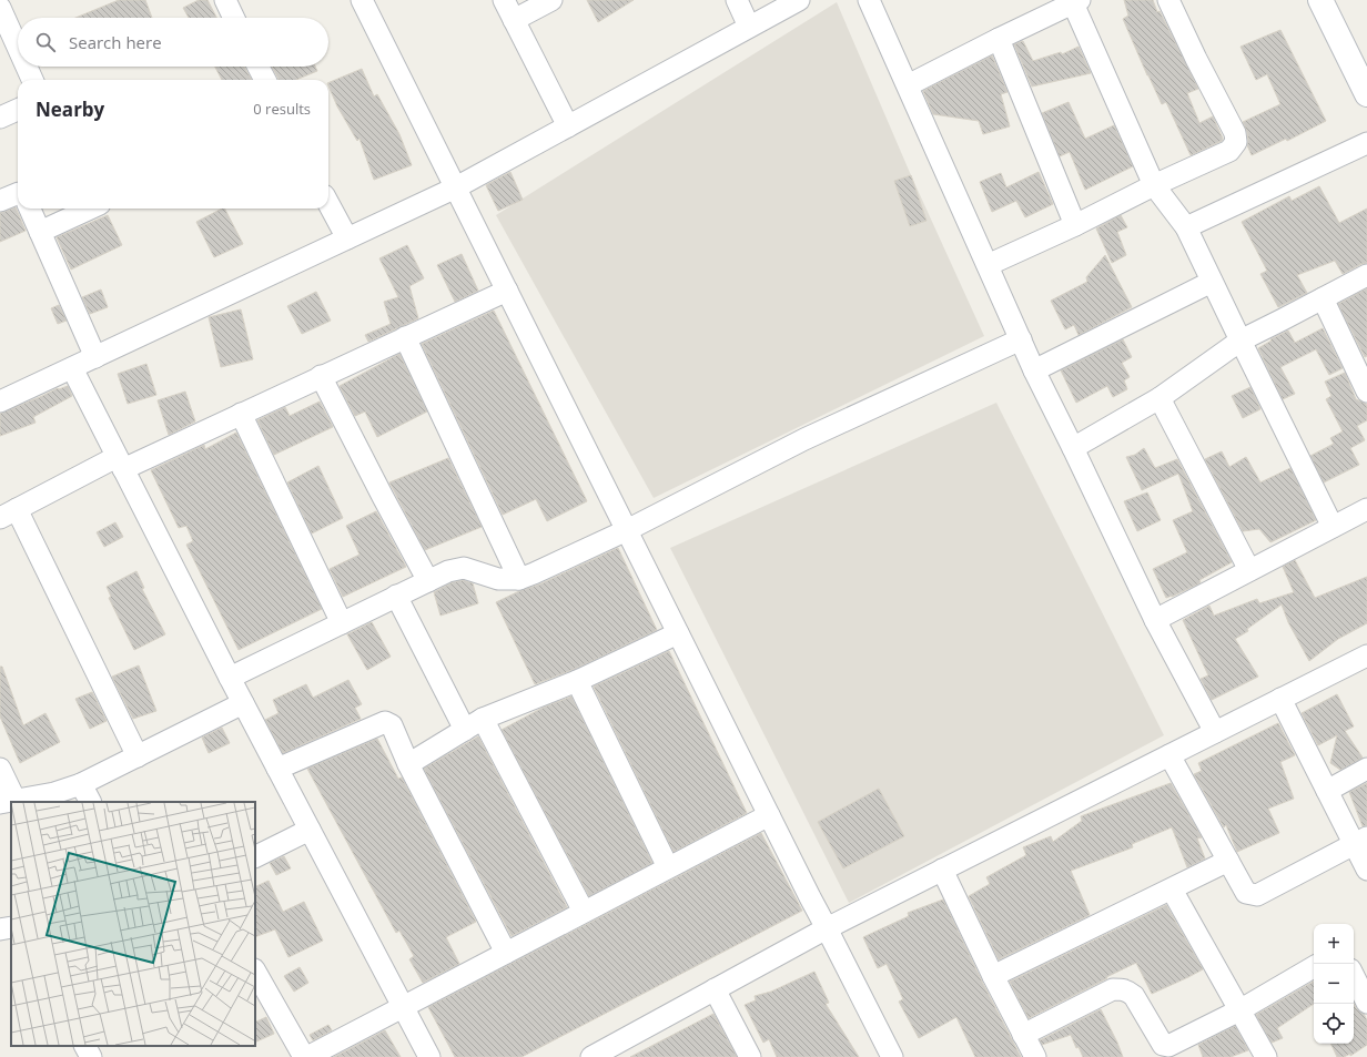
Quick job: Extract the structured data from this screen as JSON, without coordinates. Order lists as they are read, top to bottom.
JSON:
{
  "page": {
    "search": "Search here",
    "heading": ["Nearby", "0 results"],
    "map_buttons": ["+", "−"]
  }
}
